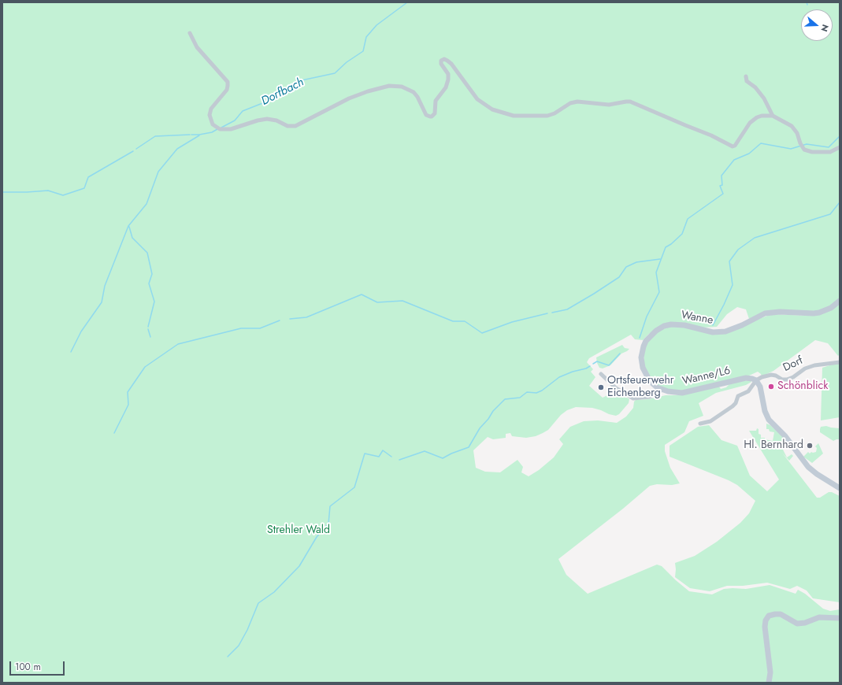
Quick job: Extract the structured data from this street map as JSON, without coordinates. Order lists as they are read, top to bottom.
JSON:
{
  "streets": {
    "street": ["Wanne", "Dorf", "Wanne/L6"]
  },
  "crossings": [
    ["Wanne", "Wanne/L6"],
    ["Dorf", "Wanne/L6"]
  ],
  "water": ["Dorfbach"],
  "parks": ["Strehler Wald"],
  "places": ["Schönblick", "Ortsfeuerwehr Eichenberg", "Hl. Bernhard"],
  "scale_bar": "100 m",
  "north": "right"
}
